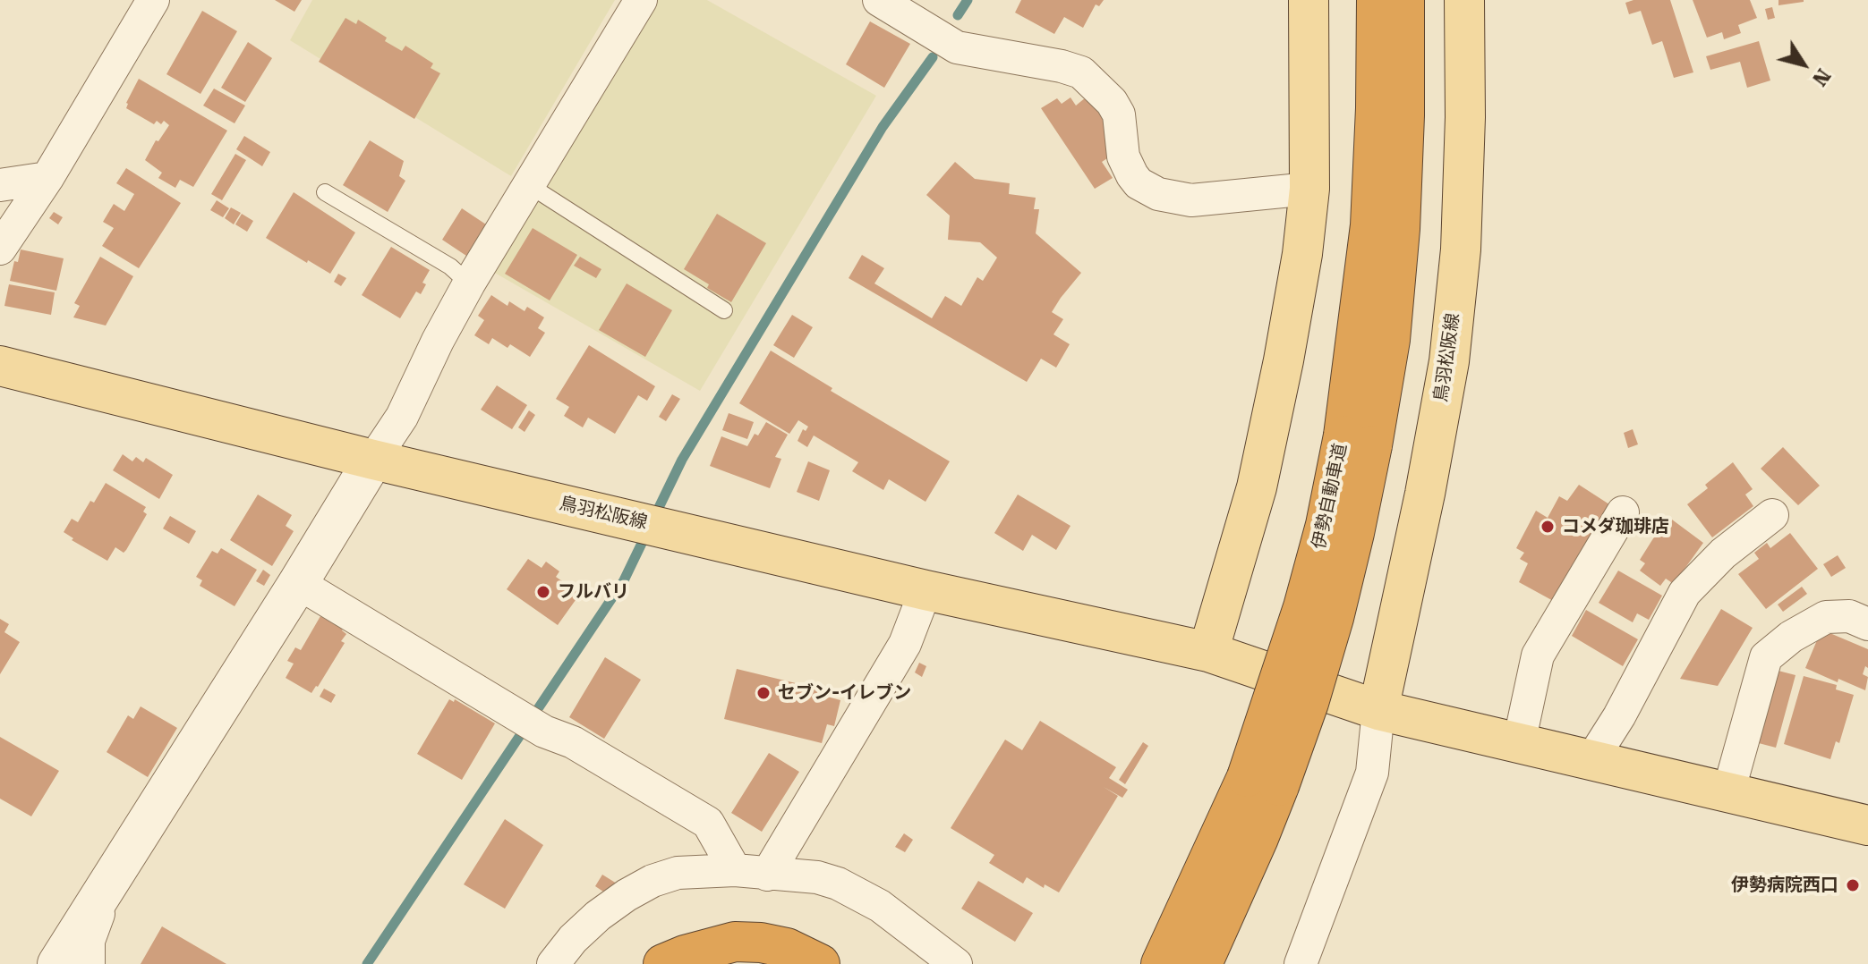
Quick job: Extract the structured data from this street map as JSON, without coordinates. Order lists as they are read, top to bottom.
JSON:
{
  "streets": {
    "highway": ["伊勢自動車道"],
    "main road": ["鳥羽松阪線"]
  },
  "places": [
    "コメダ珈琲店",
    "フルバリ",
    "セブン-イレブン",
    "伊勢病院西口"
  ],
  "north": "bottom right"
}
